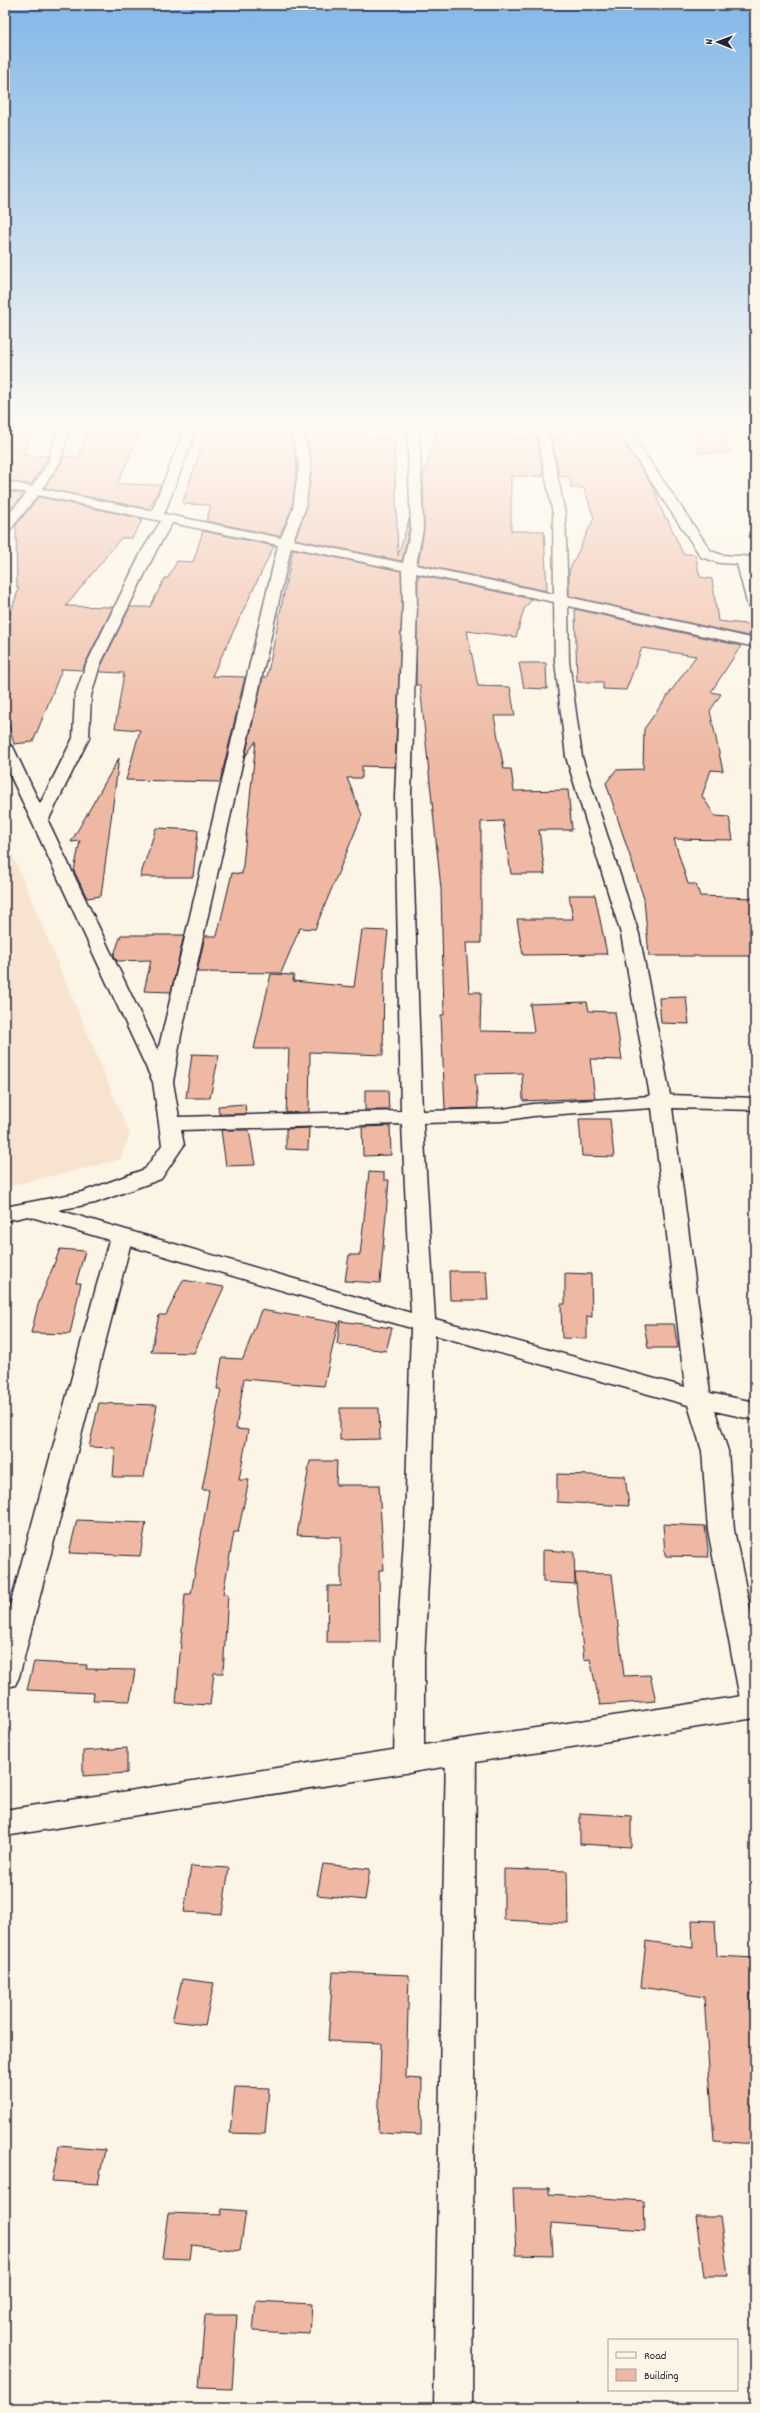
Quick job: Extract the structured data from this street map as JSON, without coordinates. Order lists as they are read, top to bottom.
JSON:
{
  "legend": ["Road", "Building"],
  "north": "left"
}
